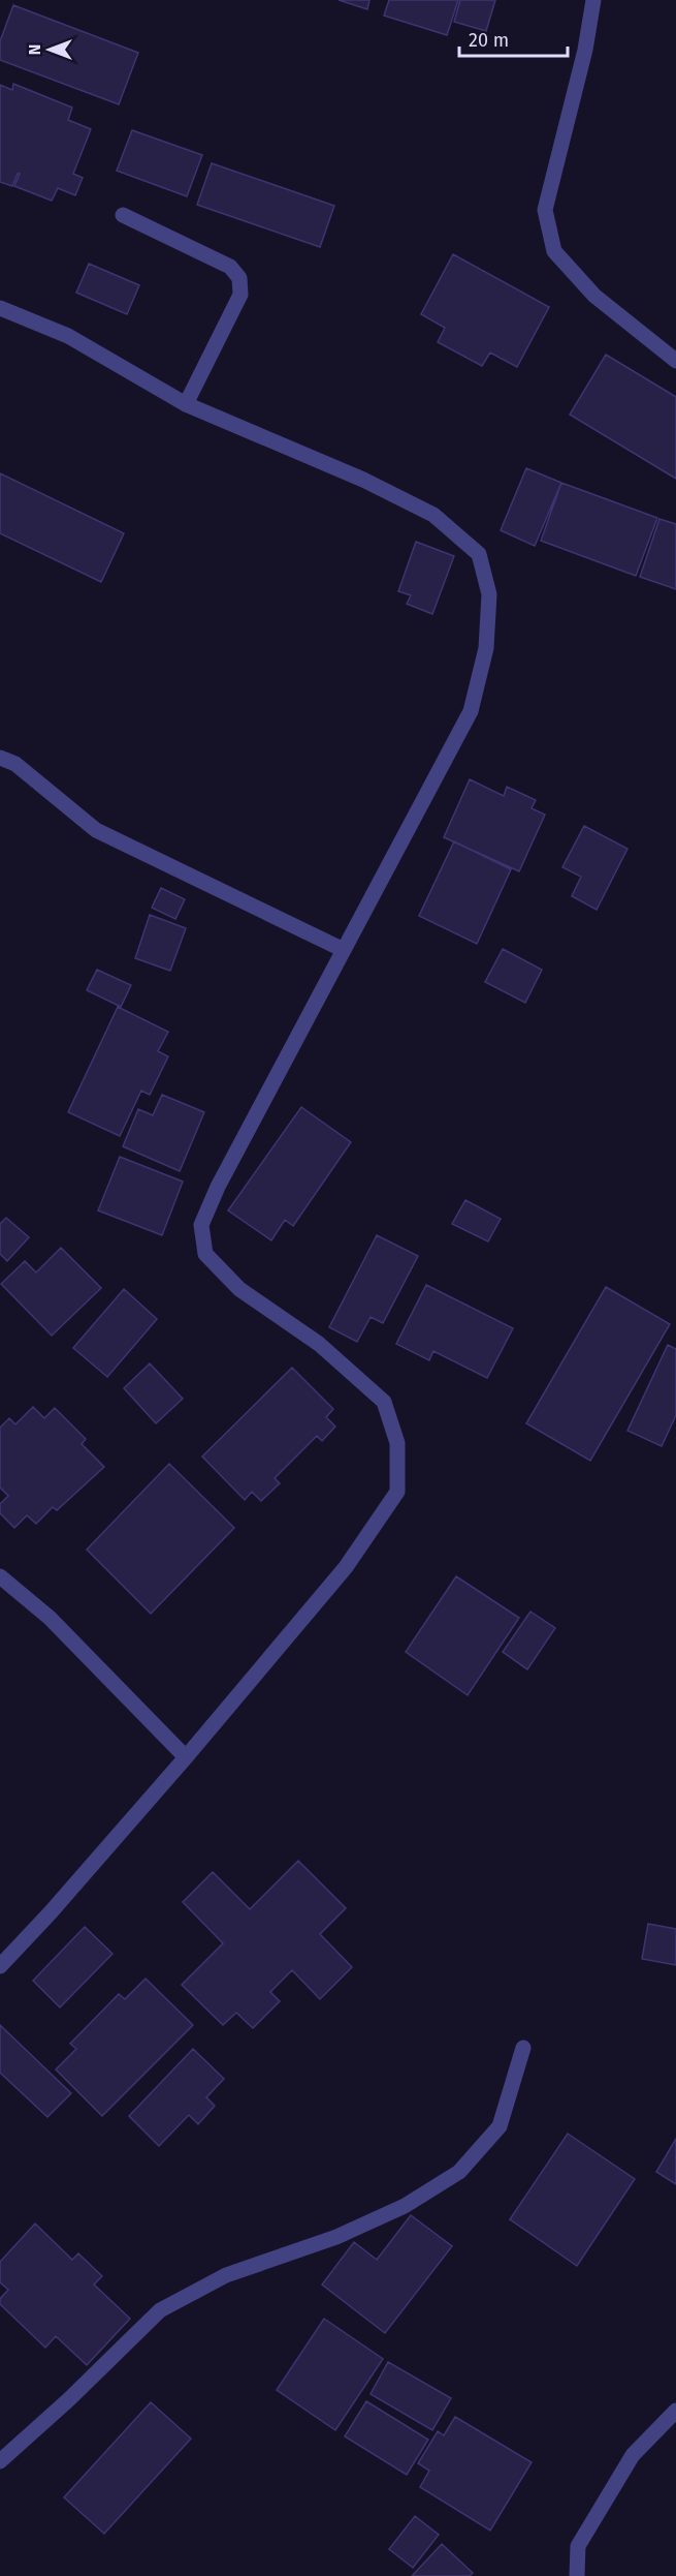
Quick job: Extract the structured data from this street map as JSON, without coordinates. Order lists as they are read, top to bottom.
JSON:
{
  "scale_bar": "20 m",
  "north": "left"
}
